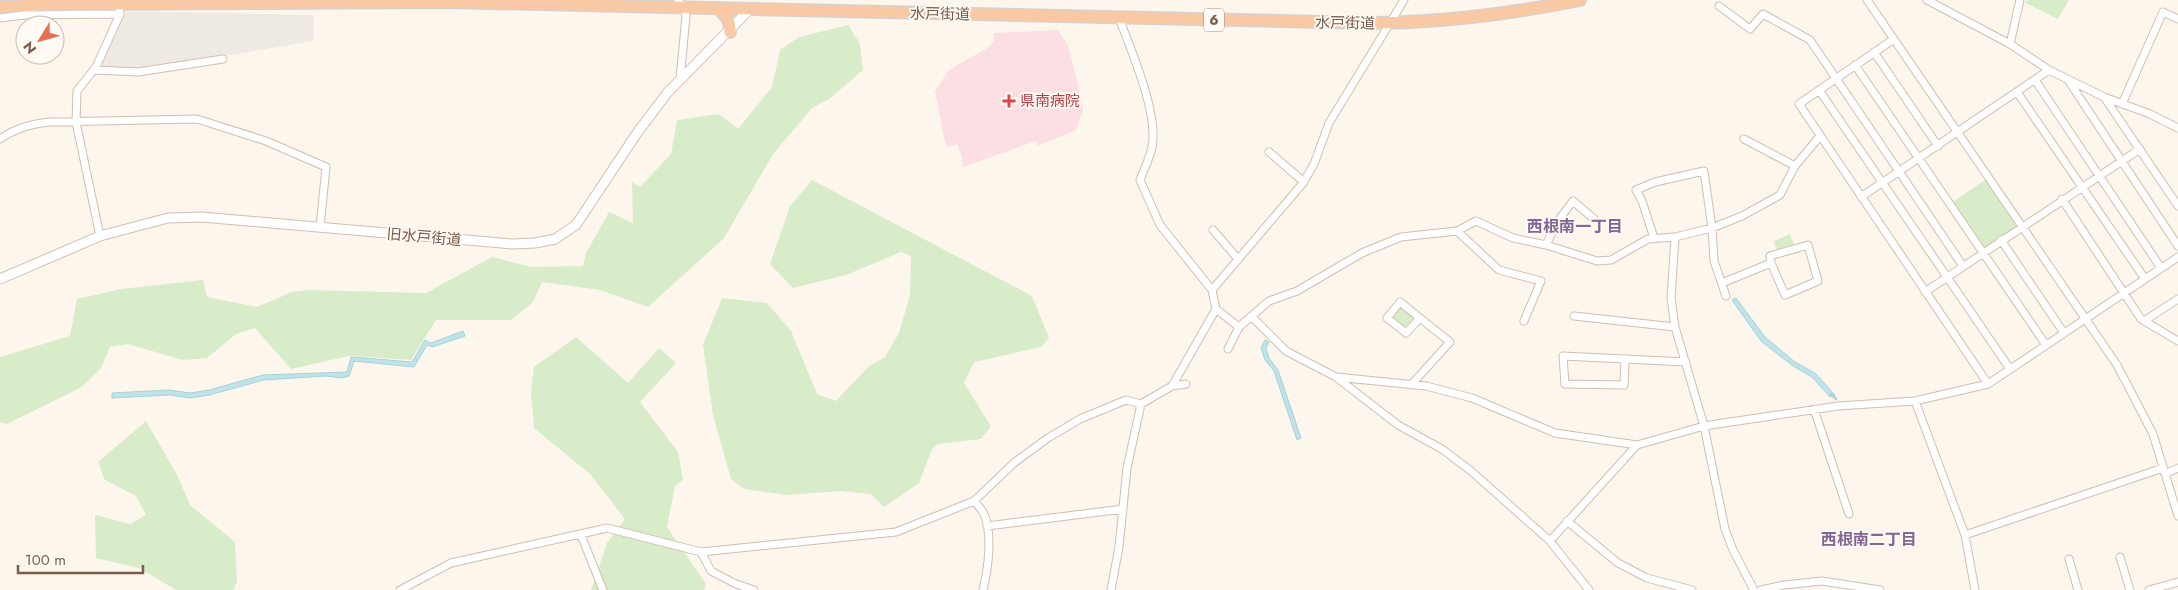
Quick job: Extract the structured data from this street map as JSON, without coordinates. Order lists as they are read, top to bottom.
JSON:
{
  "streets": {
    "highway": ["水戸街道", "6"],
    "street": ["旧水戸街道"]
  },
  "crossings": [
    ["水戸街道", "6"],
    ["水戸街道", "旧水戸街道"]
  ],
  "districts": ["西根南一丁目", "西根南二丁目"],
  "places": {
    "health": ["県南病院"]
  },
  "scale_bar": "100 m",
  "north": "bottom left"
}
